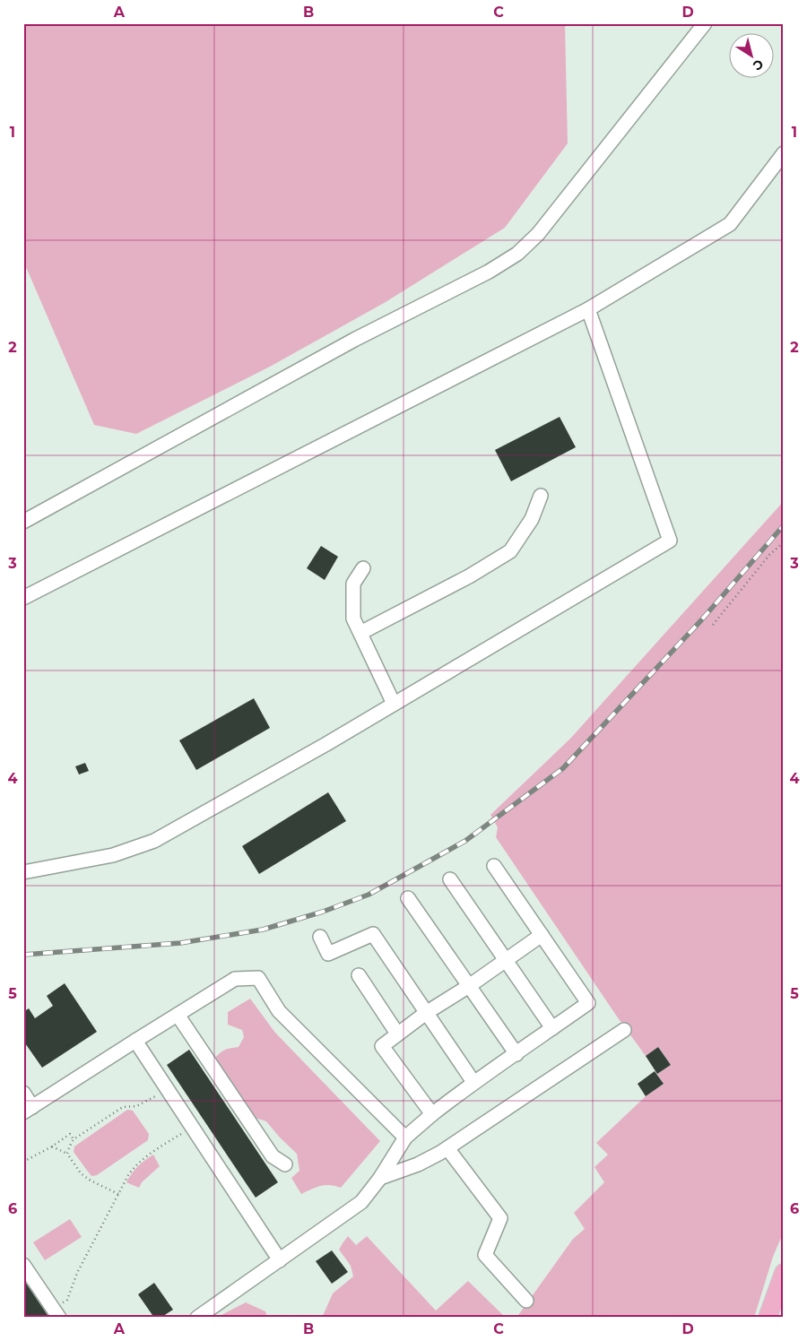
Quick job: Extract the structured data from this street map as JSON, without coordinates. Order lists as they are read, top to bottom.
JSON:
{
  "north": "bottom right",
  "grid": {
    "columns": [
      "A",
      "B",
      "C",
      "D"
    ],
    "rows": [
      "1",
      "2",
      "3",
      "4",
      "5",
      "6"
    ]
  }
}
